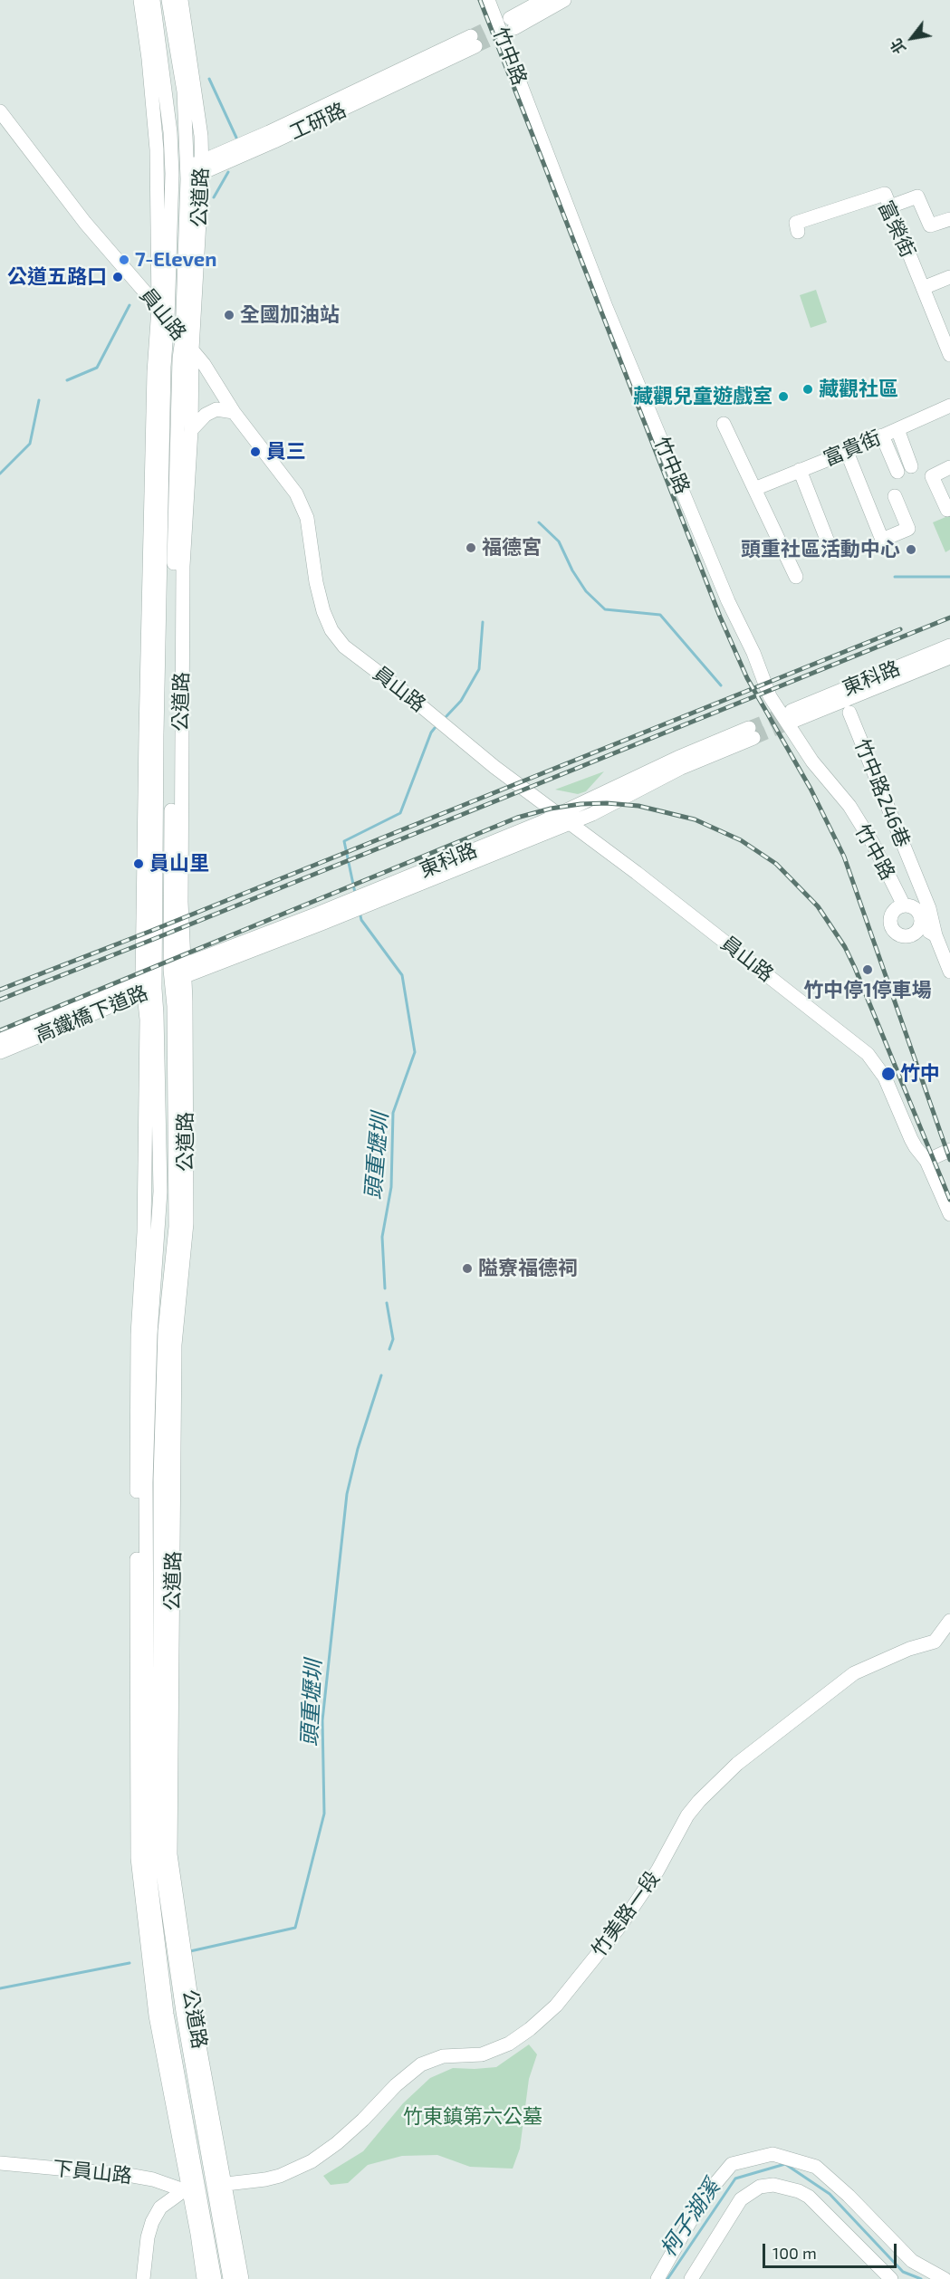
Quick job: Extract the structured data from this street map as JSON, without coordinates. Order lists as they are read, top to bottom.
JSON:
{
  "streets": {
    "street": [
      "竹中路",
      "工研路",
      "公道路",
      "富榮街",
      "員山路",
      "富貴街",
      "東科路",
      "竹中路246巷",
      "高鐵橋下道路",
      "竹美路一段",
      "下員山路"
    ]
  },
  "crossings": [
    ["工研路", "公道路"],
    ["公道路", "員山路"],
    ["公道路", "東科路"],
    ["公道路", "高鐵橋下道路"],
    ["公道路", "竹美路一段"],
    ["公道路", "下員山路"],
    ["員山路", "東科路"],
    ["東科路", "高鐵橋下道路"],
    ["竹美路一段", "下員山路"]
  ],
  "water": ["頭重壢圳", "柯子湖溪"],
  "parks": ["竹東鎮第六公墓"],
  "places": [
    "7-Eleven",
    "公道五路口",
    "全國加油站",
    "藏觀社區",
    "藏觀兒童遊戲室",
    "員三",
    "福德宮",
    "頭重社區活動中心",
    "員山里",
    "竹中停1停車場",
    "竹中",
    "隘寮福德祠"
  ],
  "scale_bar": "100 m",
  "north": "bottom left"
}
